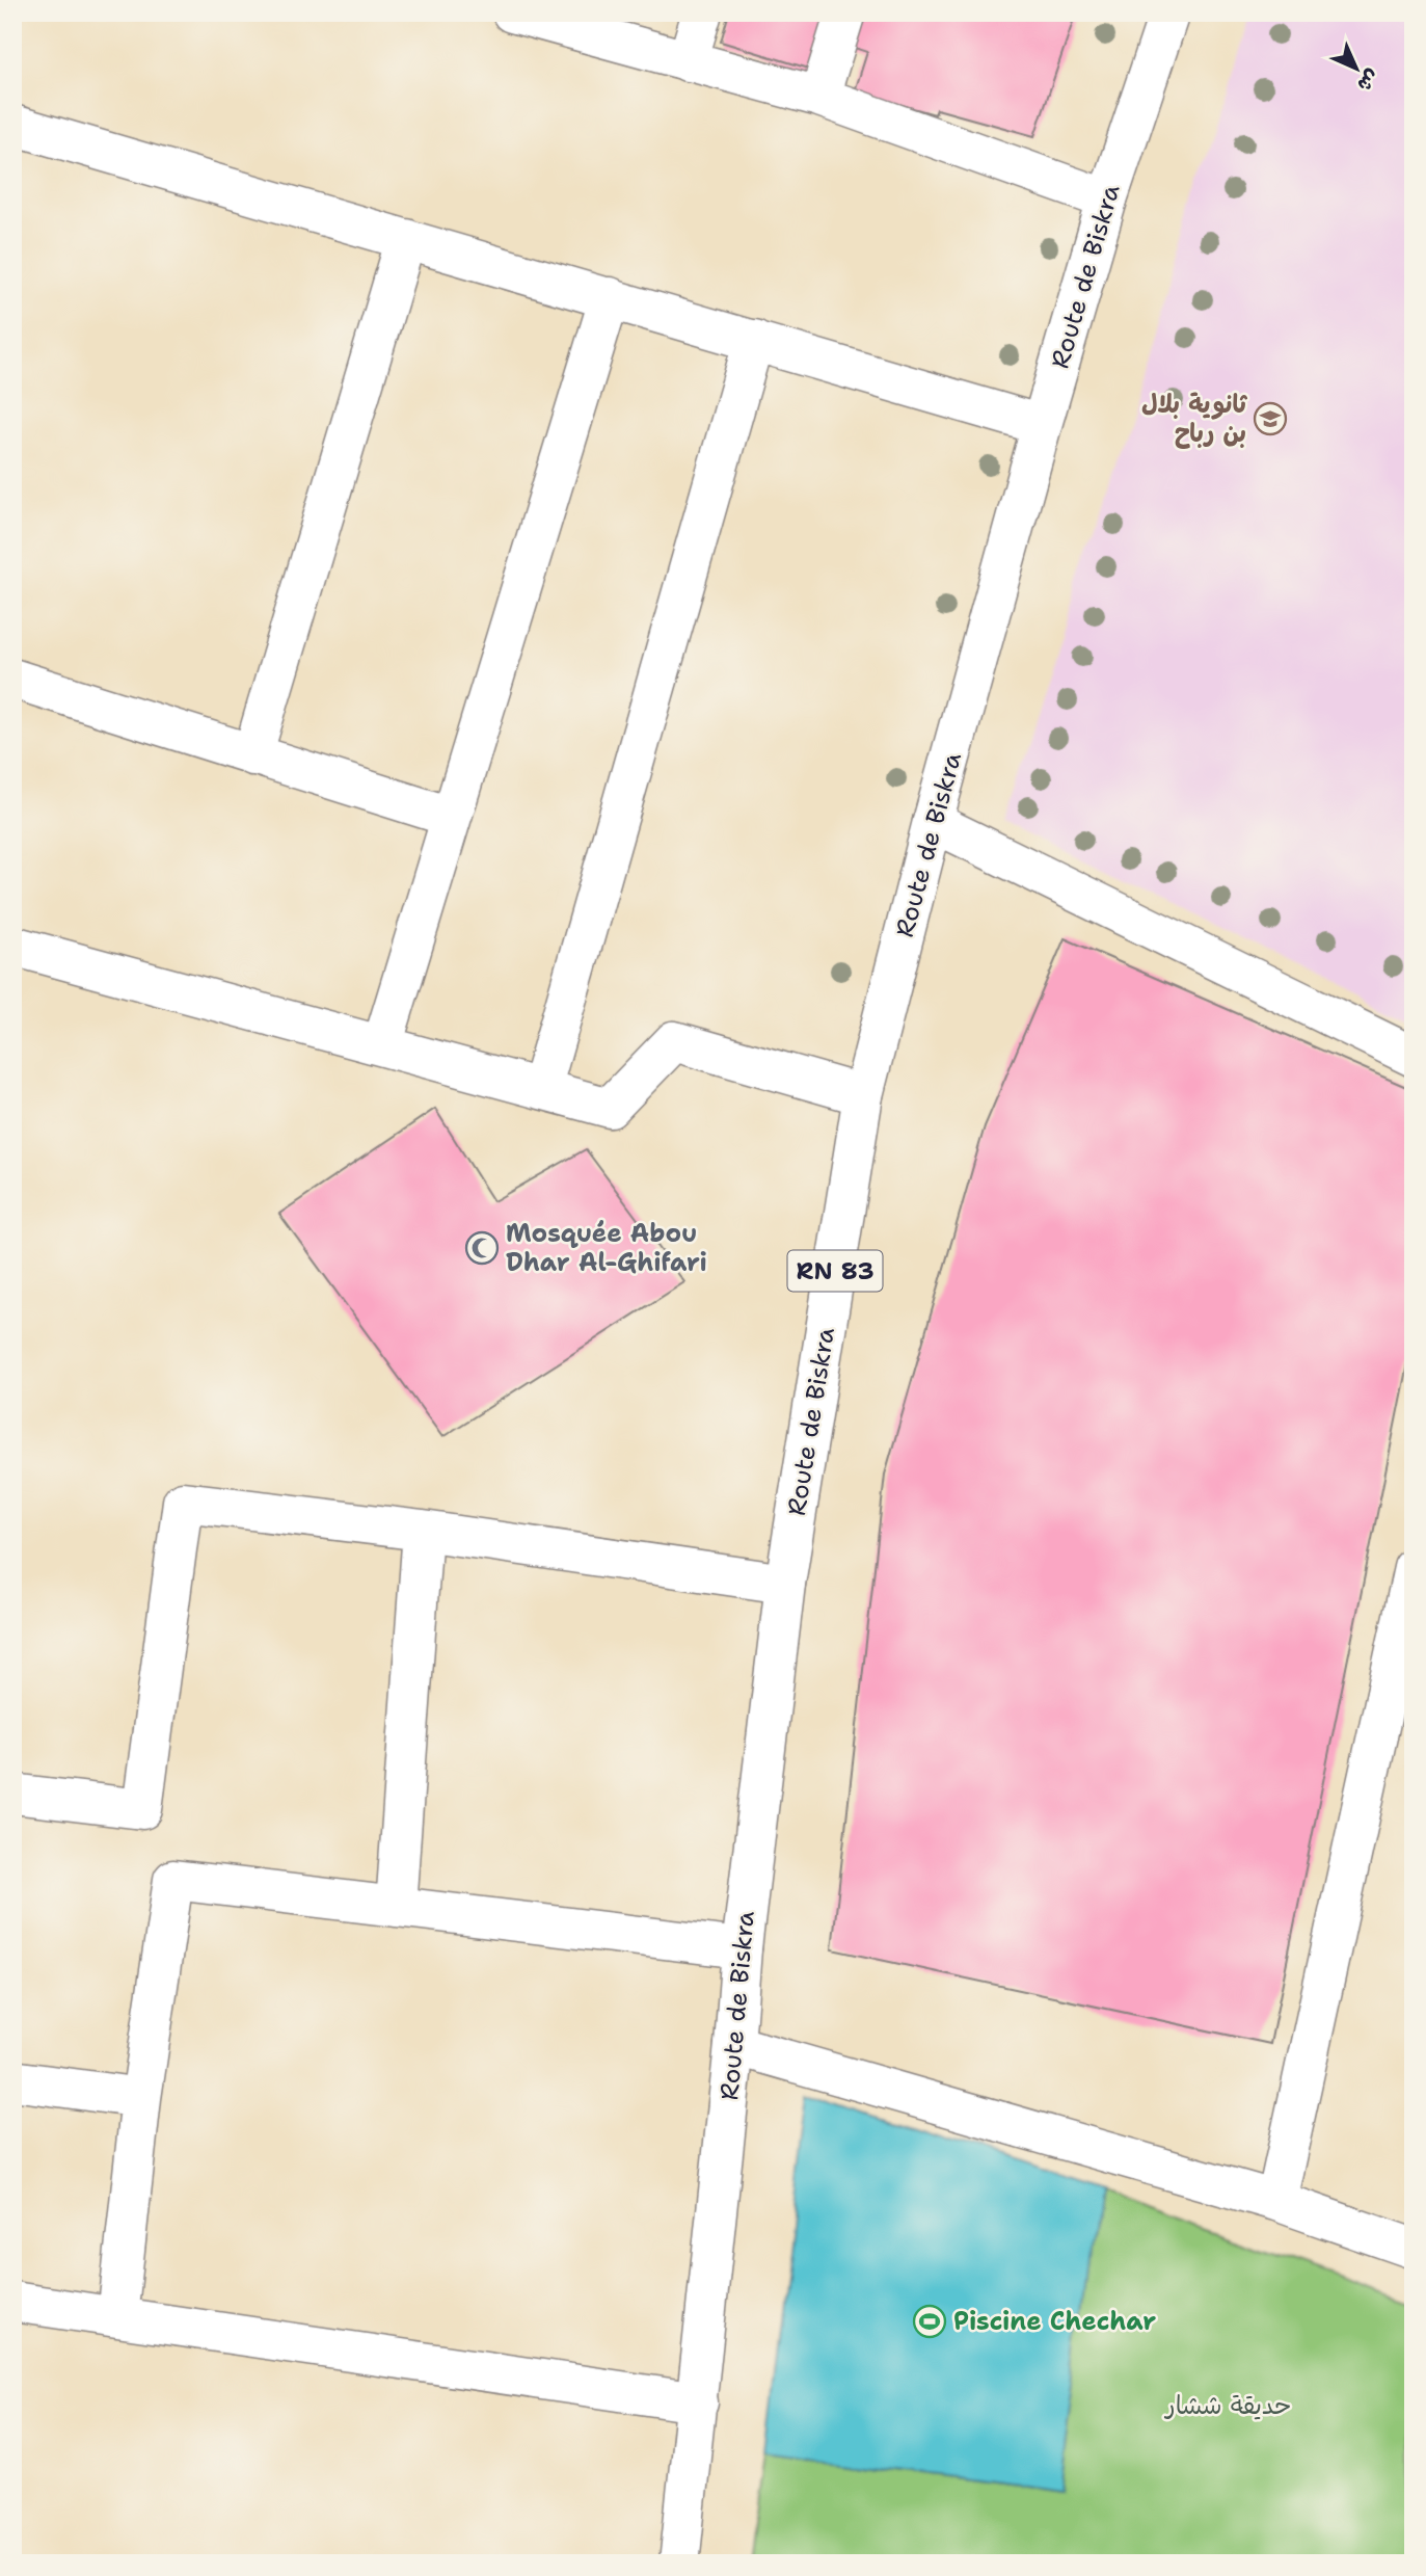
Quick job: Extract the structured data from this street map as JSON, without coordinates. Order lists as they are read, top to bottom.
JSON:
{
  "streets": {
    "street": ["Route de Biskra", "RN 83"]
  },
  "parks": ["حديقة ششار"],
  "places": {
    "school or university": ["ثانوية بلال بن رباح"],
    "mosque": ["Mosquée Abou Dhar Al-Ghifari"],
    "sports": ["Piscine Chechar"]
  },
  "north": "bottom right"
}
